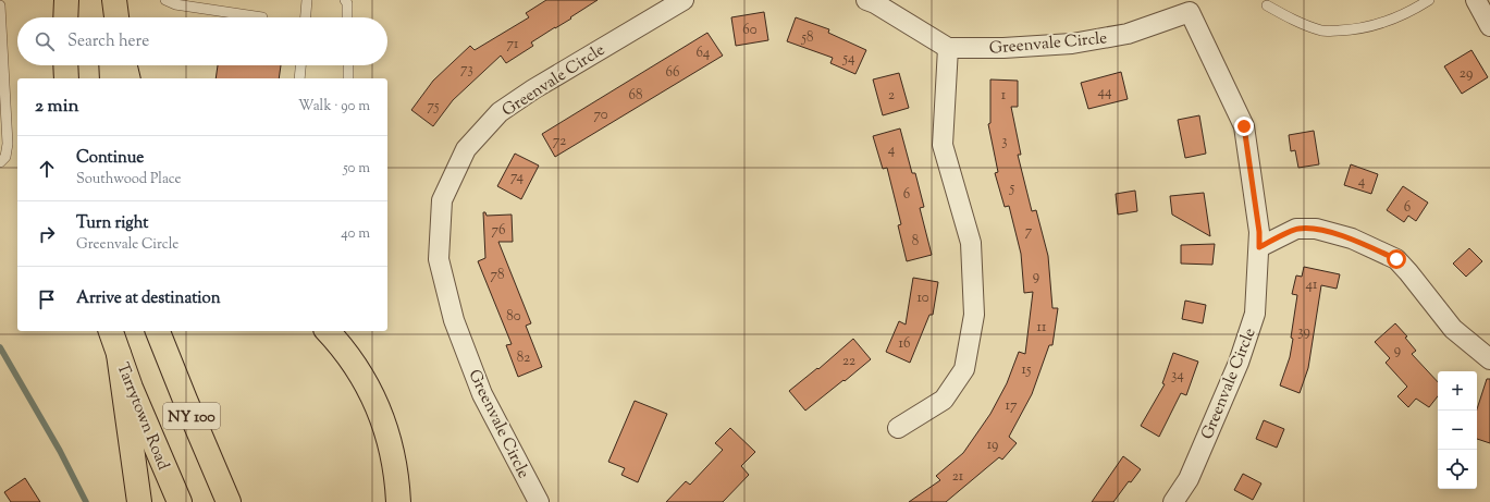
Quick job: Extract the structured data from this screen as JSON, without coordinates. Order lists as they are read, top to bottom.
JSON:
{
  "streets": {
    "main road": ["Tarrytown Road", "NY 100"],
    "street": ["Greenvale Circle"]
  },
  "house_numbers": [
    "60",
    "58",
    "71",
    "64",
    "54",
    "73",
    "66",
    "29",
    "44",
    "68",
    "2",
    "1",
    "75",
    "70",
    "72",
    "3",
    "4",
    "74",
    "4",
    "5",
    "6",
    "6",
    "76",
    "7",
    "8",
    "78",
    "9",
    "41",
    "10",
    "80",
    "11",
    "39",
    "16",
    "9",
    "82",
    "22",
    "15",
    "34",
    "17",
    "19",
    "21"
  ],
  "page": {
    "search": "Search here",
    "heading": ["2 min", "Walk · 90 m"],
    "list": [
      ["Continue", "Southwood Place", "50 m"],
      ["Turn right", "Greenvale Circle", "40 m"],
      "Arrive at destination"
    ],
    "map_buttons": ["+", "−"]
  }
}
